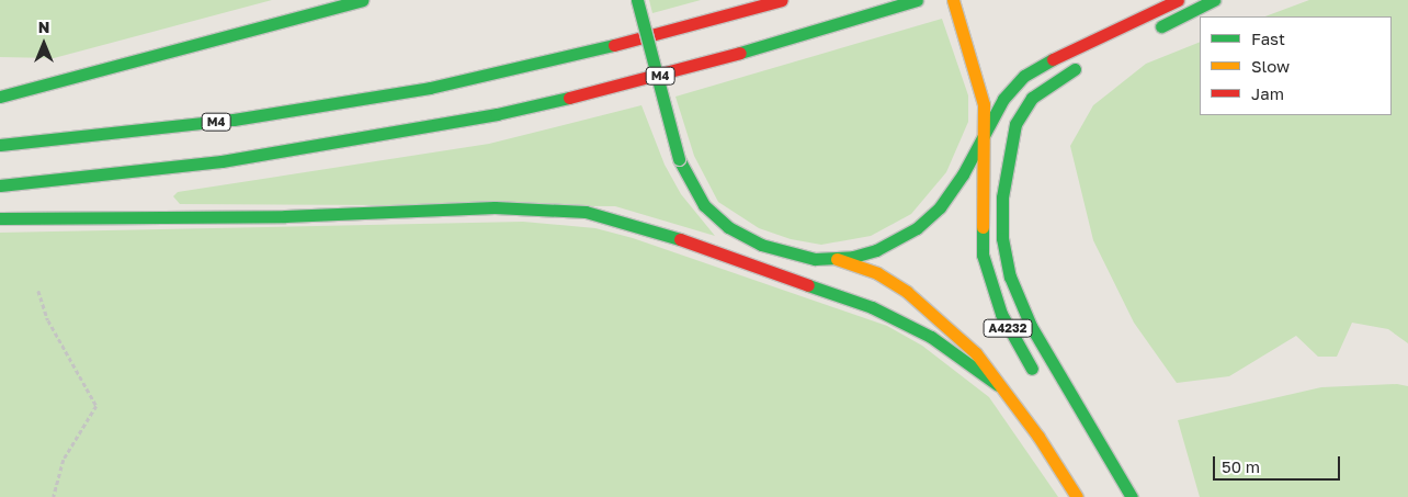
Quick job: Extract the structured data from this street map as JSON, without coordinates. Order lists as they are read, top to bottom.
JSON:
{
  "streets": {
    "highway": ["M4", "A4232"]
  },
  "legend": ["Fast", "Slow", "Jam"],
  "scale_bar": "50 m",
  "north": "top"
}
